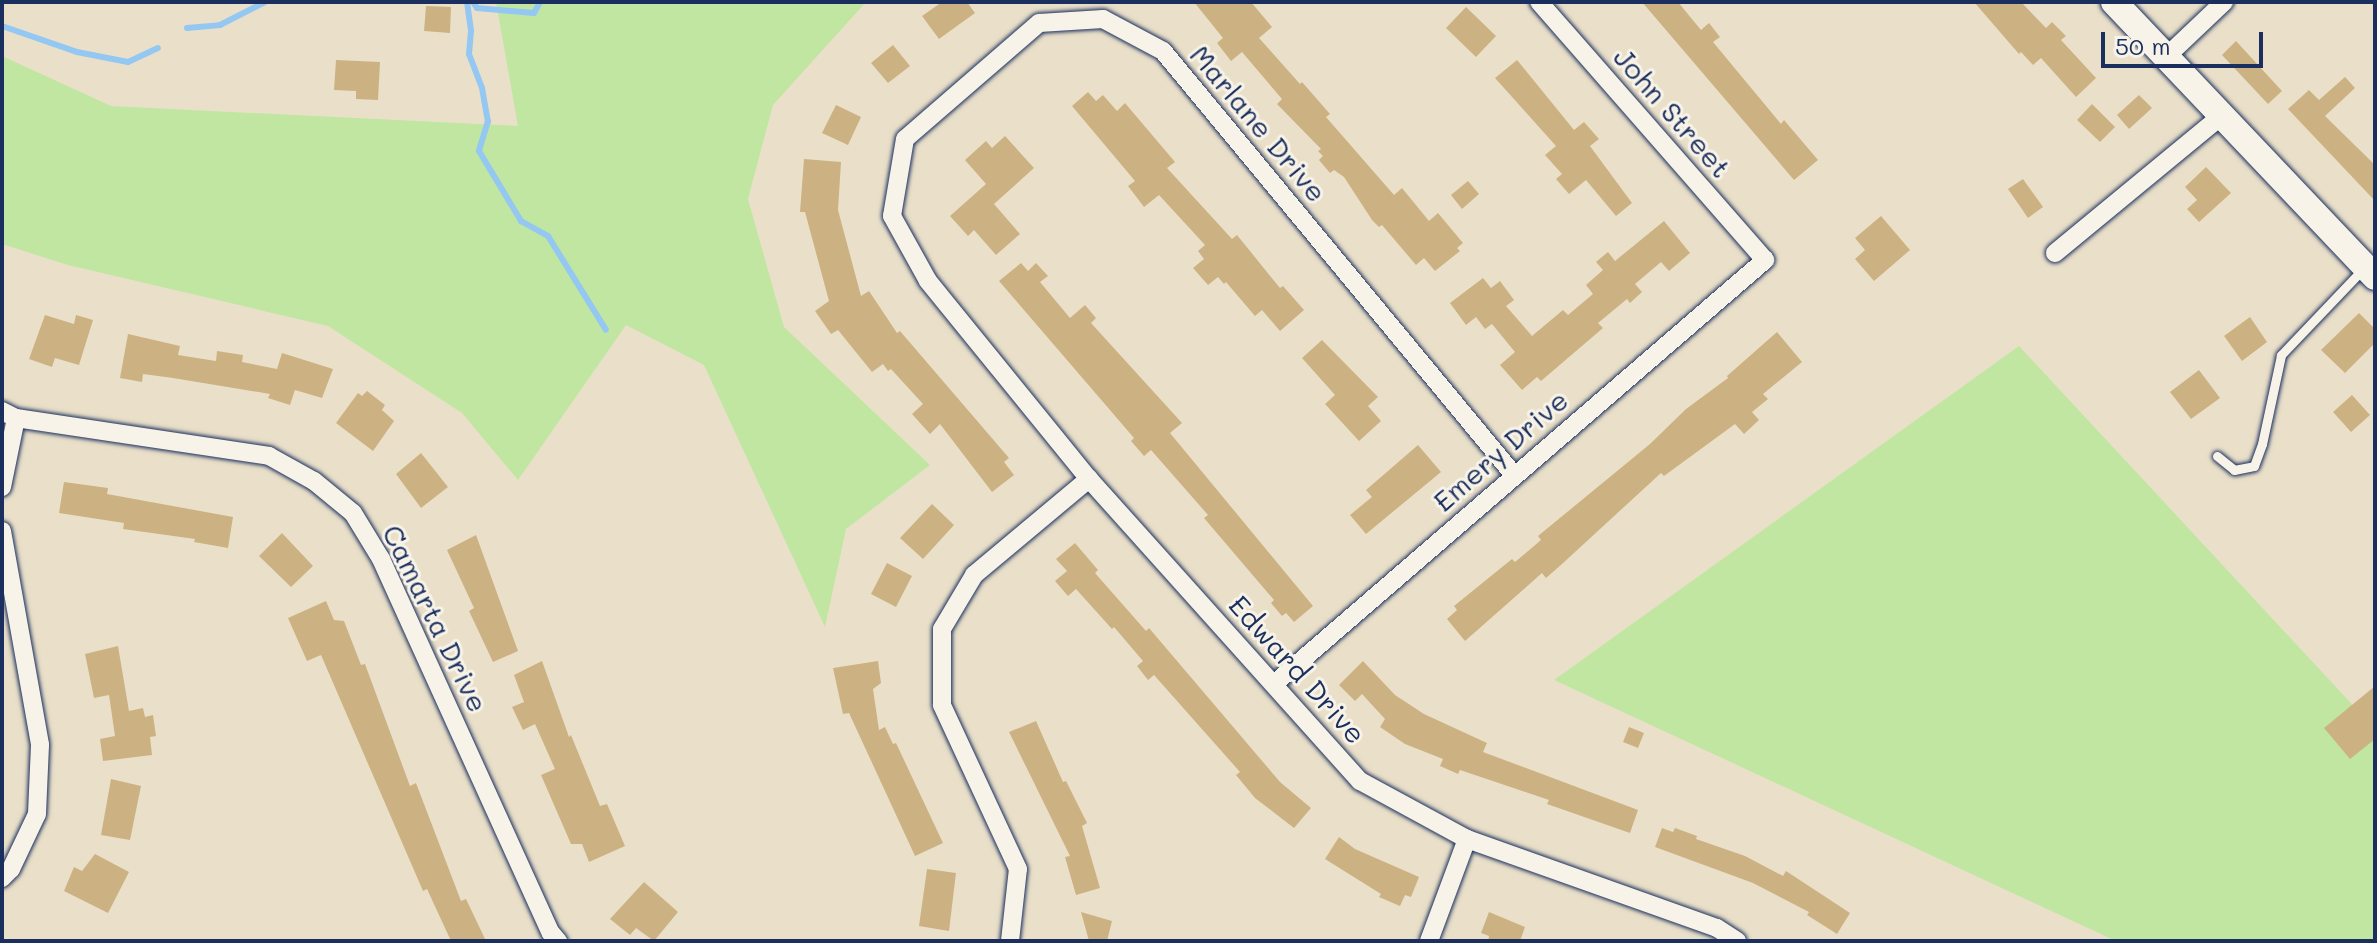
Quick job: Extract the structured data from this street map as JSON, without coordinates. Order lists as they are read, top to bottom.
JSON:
{
  "streets": {
    "street": [
      "John Street",
      "Marlane Drive",
      "Emery Drive",
      "Camarta Drive",
      "Edward Drive"
    ]
  },
  "crossings": [
    ["John Street", "Emery Drive"],
    ["Marlane Drive", "Emery Drive"],
    ["Marlane Drive", "Edward Drive"],
    ["Emery Drive", "Edward Drive"]
  ],
  "scale_bar": "50 m"
}
